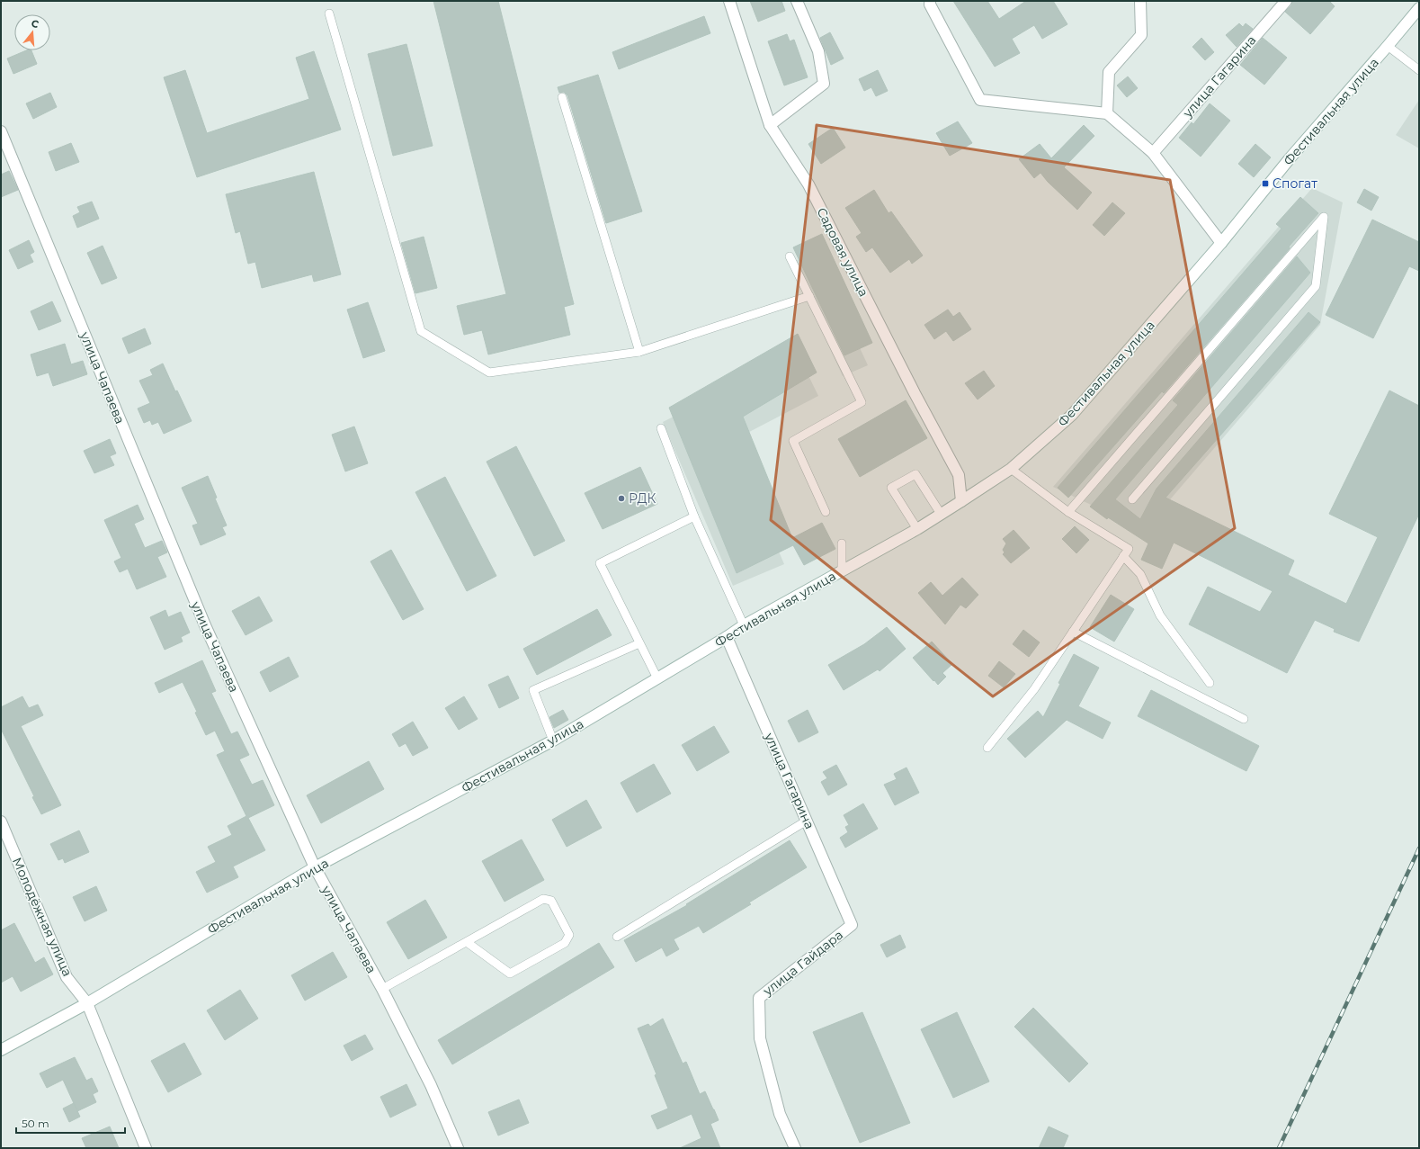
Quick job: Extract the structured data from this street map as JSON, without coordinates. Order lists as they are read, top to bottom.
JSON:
{
  "streets": {
    "street": [
      "улица Гагарина",
      "Фестивальная улица",
      "Садовая улица",
      "улица Чапаева",
      "Молодёжная улица",
      "улица Гайдара"
    ]
  },
  "crossings": [
    ["улица Гагарина", "Фестивальная улица"],
    ["улица Гагарина", "улица Гайдара"],
    ["Фестивальная улица", "Садовая улица"],
    ["Фестивальная улица", "улица Чапаева"],
    ["Фестивальная улица", "Молодёжная улица"]
  ],
  "places": {
    "transit": ["Спогат"],
    "other": ["РДК"]
  },
  "scale_bar": "50 m",
  "north": "top"
}
